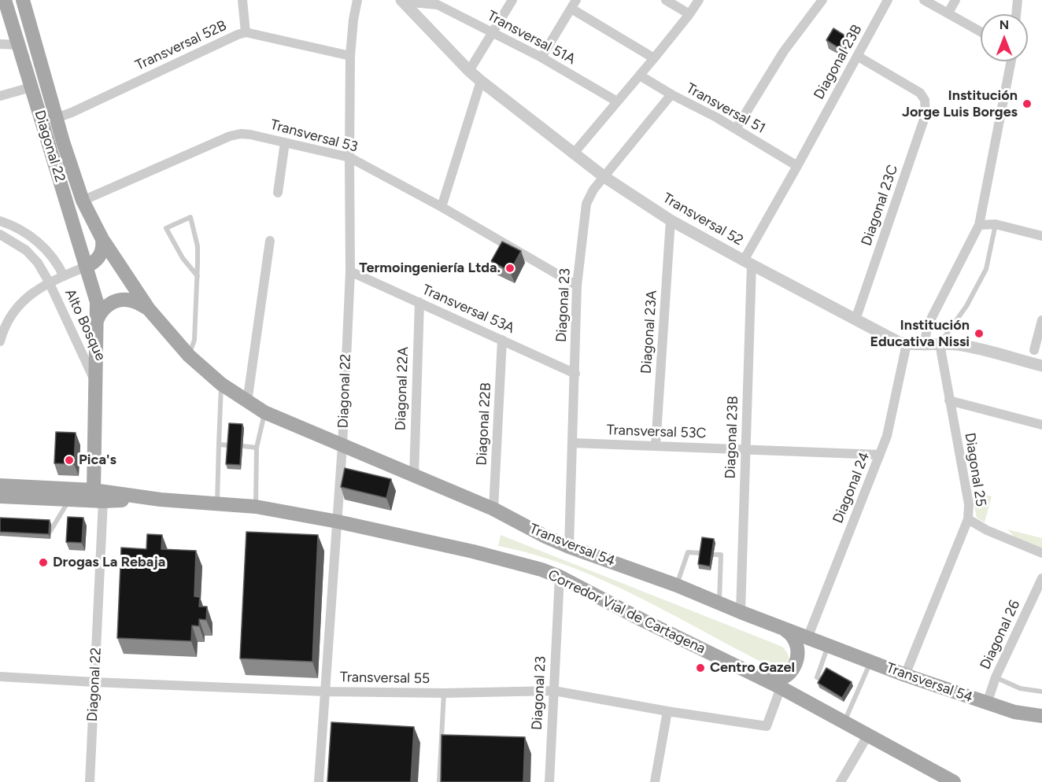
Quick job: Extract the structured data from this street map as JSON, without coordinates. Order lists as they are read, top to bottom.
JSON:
{
  "streets": {
    "main road": ["Diagonal 22", "Transversal 54", "Corredor Vial de Cartagena"],
    "street": [
      "Transversal 51A",
      "Transversal 52B",
      "Diagonal 23B",
      "Transversal 51",
      "Transversal 53",
      "Diagonal 23C",
      "Transversal 52",
      "Diagonal 23",
      "Transversal 53A",
      "Alto Bosque",
      "Diagonal 23A",
      "Diagonal 22A",
      "Diagonal 22B",
      "Transversal 53C",
      "Diagonal 25",
      "Diagonal 24",
      "Diagonal 26",
      "Transversal 55"
    ]
  },
  "crossings": [
    ["Transversal 51A", "Transversal 52"],
    ["Transversal 52B", "Diagonal 22"],
    ["Diagonal 23B", "Transversal 51"],
    ["Diagonal 23B", "Diagonal 23C"],
    ["Diagonal 23B", "Transversal 52"],
    ["Diagonal 23B", "Transversal 53C"],
    ["Diagonal 23B", "Transversal 54"],
    ["Transversal 51", "Diagonal 23"],
    ["Transversal 53", "Diagonal 22"],
    ["Transversal 53", "Diagonal 23"],
    ["Diagonal 22", "Transversal 53A"],
    ["Diagonal 22", "Alto Bosque"],
    ["Diagonal 22", "Transversal 54"],
    ["Diagonal 22", "Corredor Vial de Cartagena"],
    ["Diagonal 22", "Transversal 55"],
    ["Diagonal 23C", "Transversal 52"],
    ["Transversal 52", "Diagonal 23"],
    ["Transversal 52", "Diagonal 23A"],
    ["Transversal 52", "Diagonal 25"],
    ["Transversal 52", "Diagonal 24"],
    ["Diagonal 23", "Transversal 53A"],
    ["Diagonal 23", "Transversal 53C"],
    ["Diagonal 23", "Transversal 54"],
    ["Diagonal 23", "Corredor Vial de Cartagena"],
    ["Diagonal 23", "Transversal 55"],
    ["Transversal 53A", "Diagonal 22A"],
    ["Transversal 53A", "Diagonal 22B"],
    ["Diagonal 23A", "Transversal 53C"],
    ["Diagonal 22A", "Transversal 54"],
    ["Diagonal 22B", "Transversal 54"],
    ["Transversal 53C", "Diagonal 24"],
    ["Diagonal 25", "Transversal 54"],
    ["Diagonal 24", "Transversal 54"],
    ["Transversal 54", "Diagonal 26"],
    ["Corredor Vial de Cartagena", "Transversal 55"]
  ],
  "places": [
    "Institución Jorge Luis Borges",
    "Termoingeniería Ltda.",
    "Institución Educativa Nissi",
    "Pica's",
    "Drogas La Rebaja",
    "Centro Gazel"
  ],
  "north": "top"
}
